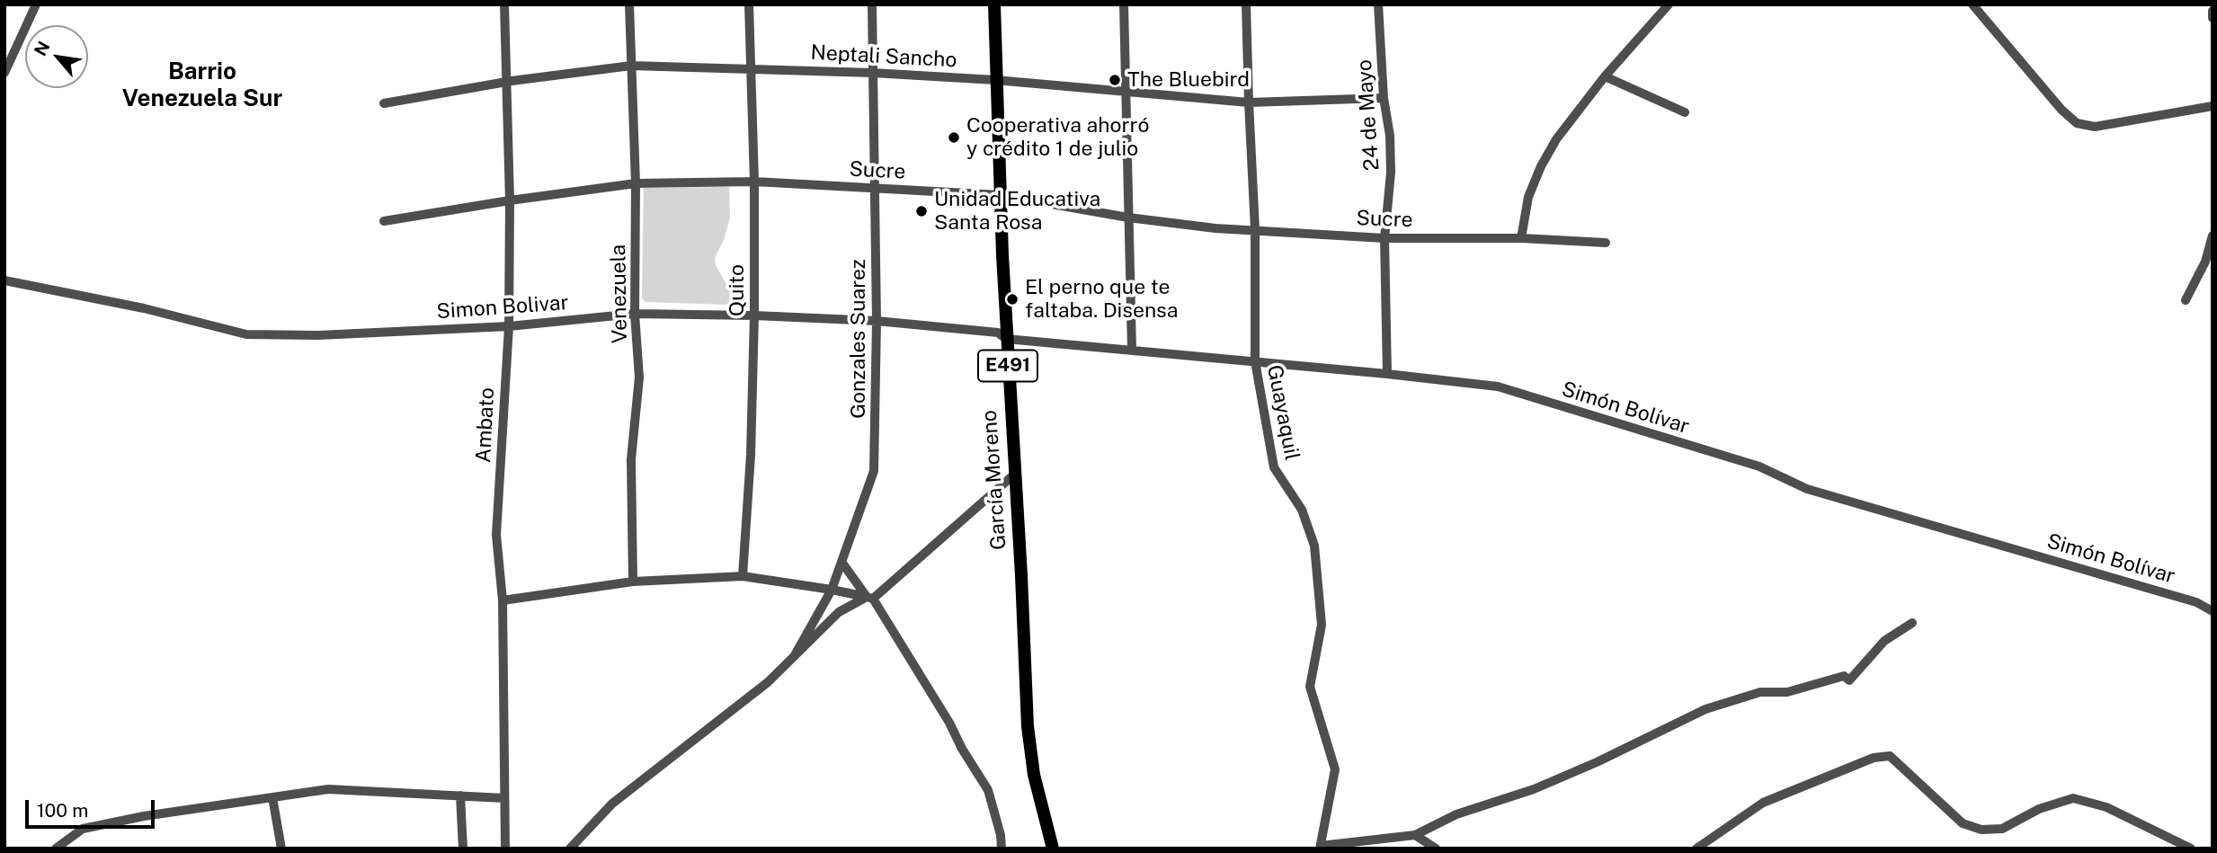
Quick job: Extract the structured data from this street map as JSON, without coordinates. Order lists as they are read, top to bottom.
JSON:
{
  "streets": {
    "highway": ["E491", "García Moreno"],
    "street": [
      "Neptali Sancho",
      "24 de Mayo",
      "Sucre",
      "Quito",
      "Venezuela",
      "Simon Bolivar",
      "Gonzales Suarez",
      "Simón Bolívar",
      "Guayaquil",
      "Ambato"
    ]
  },
  "crossings": [
    ["Neptali Sancho", "24 de Mayo"],
    ["Neptali Sancho", "Quito"],
    ["Neptali Sancho", "Venezuela"],
    ["Neptali Sancho", "Gonzales Suarez"],
    ["Neptali Sancho", "Guayaquil"],
    ["Neptali Sancho", "Ambato"],
    ["Neptali Sancho", "García Moreno"],
    ["24 de Mayo", "Sucre"],
    ["24 de Mayo", "Simón Bolívar"],
    ["Sucre", "Quito"],
    ["Sucre", "Venezuela"],
    ["Sucre", "Gonzales Suarez"],
    ["Sucre", "Guayaquil"],
    ["Sucre", "Ambato"],
    ["Sucre", "García Moreno"],
    ["Quito", "Simon Bolivar"],
    ["Venezuela", "Simon Bolivar"],
    ["Simon Bolivar", "Gonzales Suarez"],
    ["Simon Bolivar", "Simón Bolívar"],
    ["Simon Bolivar", "Ambato"],
    ["Simon Bolivar", "García Moreno"],
    ["Simón Bolívar", "Guayaquil"],
    ["Simón Bolívar", "García Moreno"]
  ],
  "districts": ["Barrio Venezuela Sur"],
  "places": [
    "The Bluebird",
    "Cooperativa ahorró y crédito 1 de julio",
    "Unidad Educativa Santa Rosa",
    "El perno que te faltaba. Disensa"
  ],
  "scale_bar": "100 m",
  "north": "top left"
}
